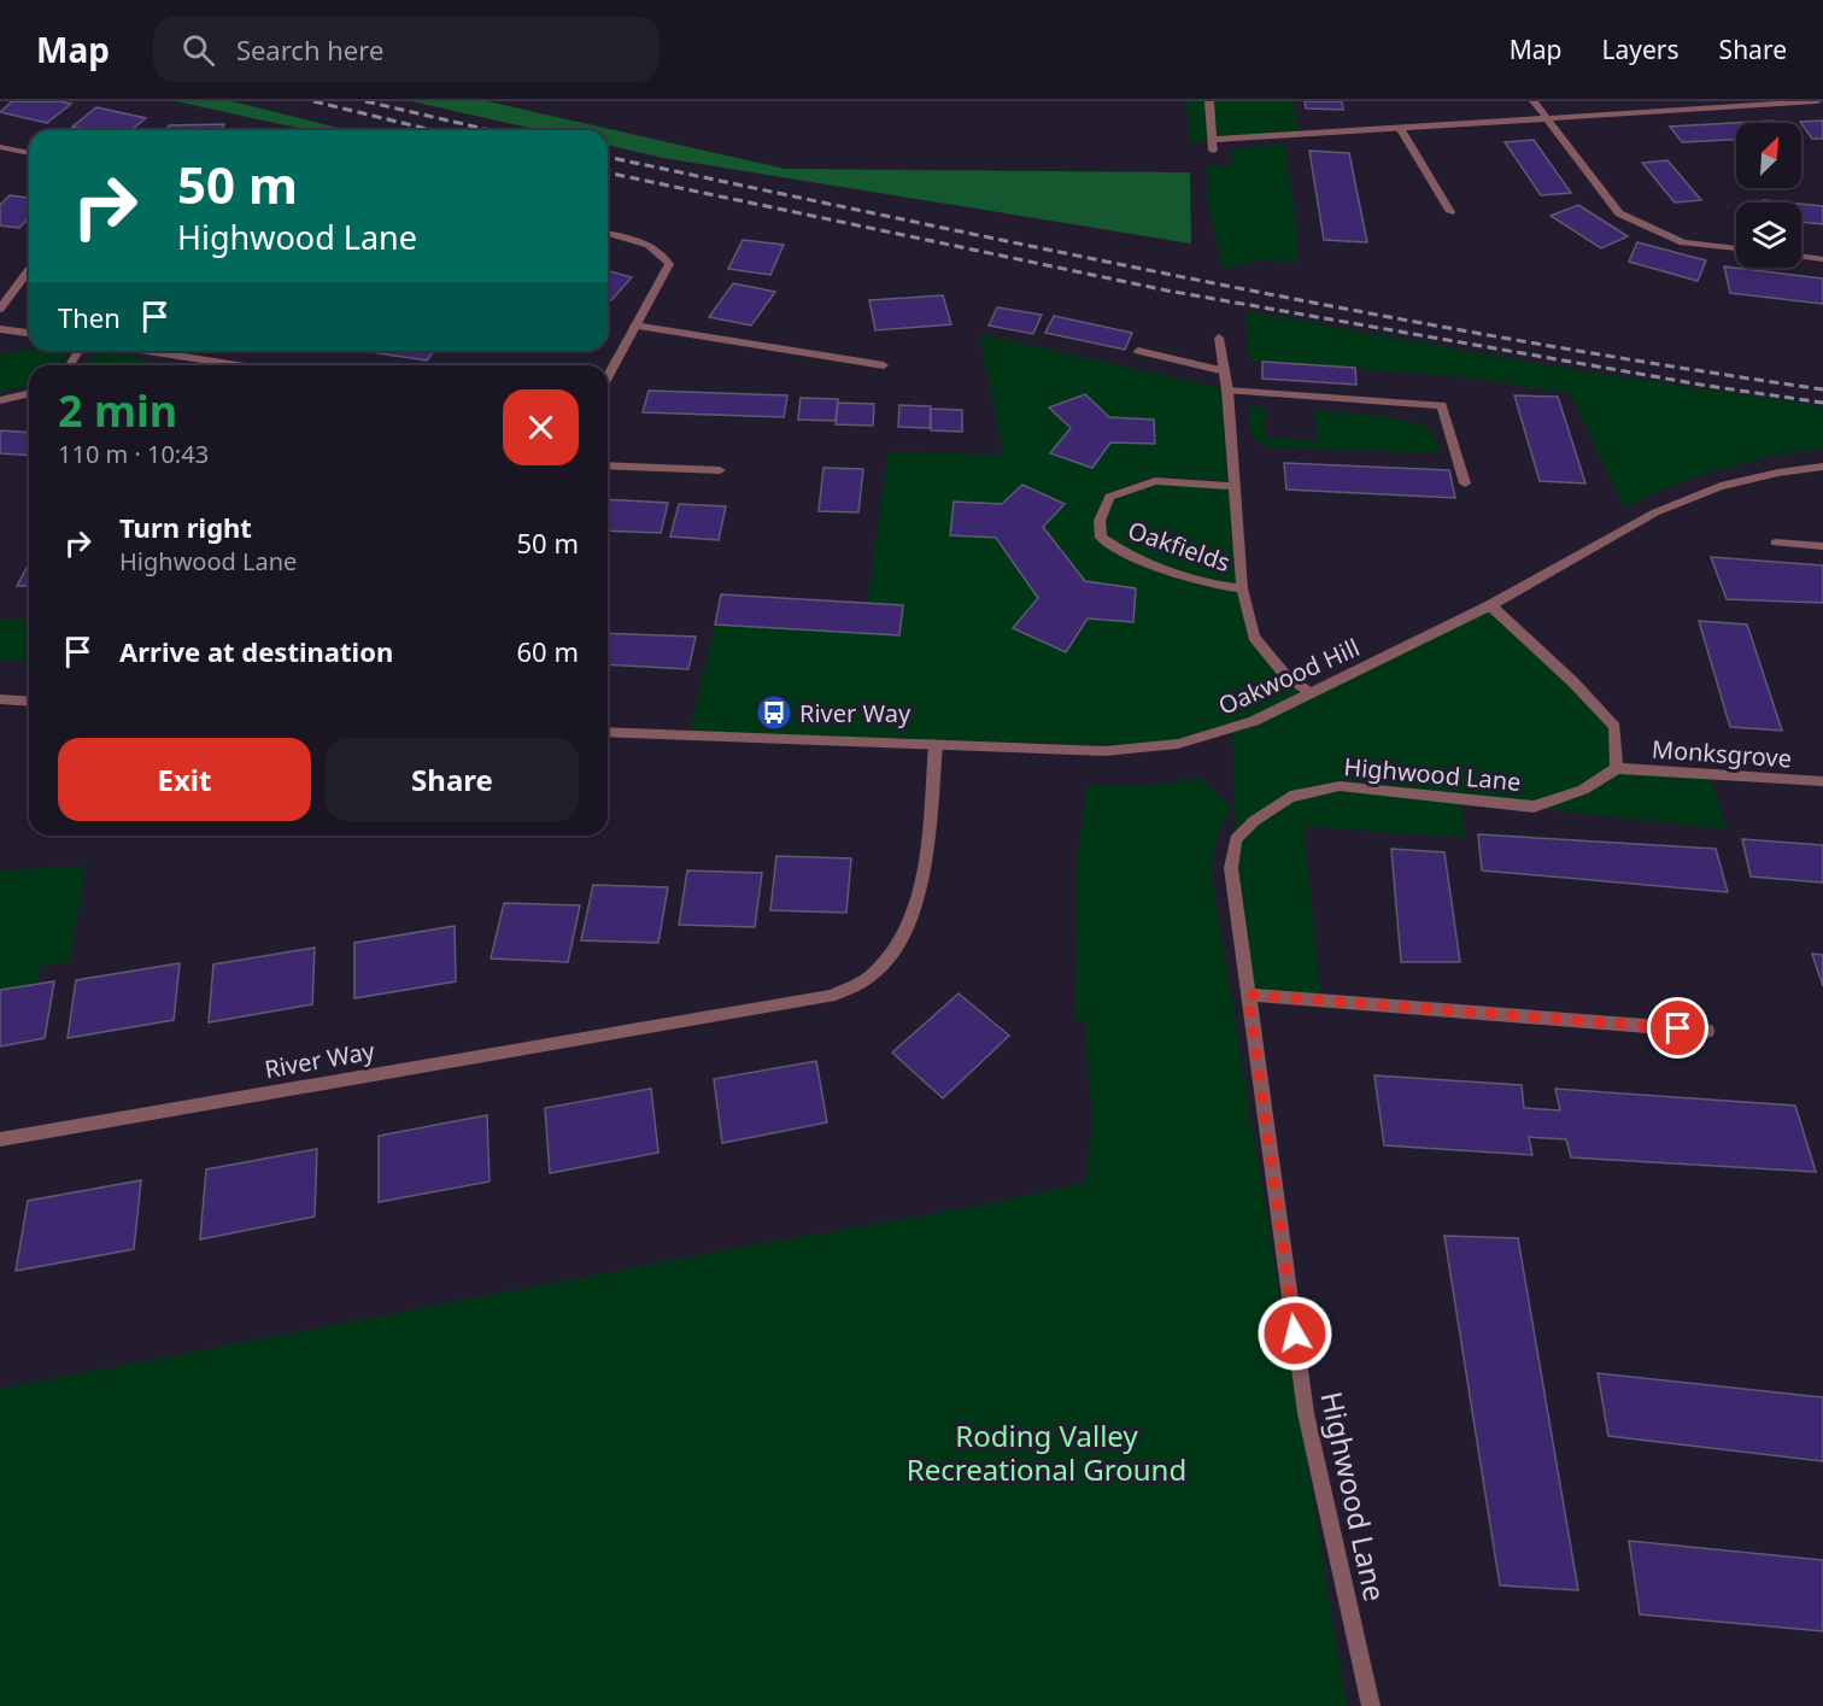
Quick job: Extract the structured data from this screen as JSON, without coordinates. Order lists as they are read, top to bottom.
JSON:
{
  "streets": {
    "street": [
      "Oakfields",
      "Oakwood Hill",
      "Monksgrove",
      "Highwood Lane",
      "River Way"
    ]
  },
  "crossings": [
    ["Oakwood Hill", "River Way"],
    ["Monksgrove", "Highwood Lane"]
  ],
  "parks": ["Roding Valley Recreational Ground"],
  "places": {
    "bus stop": ["River Way"]
  },
  "north": "top right",
  "page": {
    "header": "Map",
    "search": "Search here",
    "nav": ["Map", "Layers", "Share"],
    "turn": ["50 m", "Highwood Lane"],
    "then": "Then",
    "heading": ["2 min", "110 m · 10:43"],
    "list": [
      {
        "name": "Turn right",
        "note": "Highwood Lane",
        "value": "50 m"
      },
      {
        "name": "Arrive at destination",
        "value": "60 m"
      }
    ],
    "buttons": ["Exit", "Share"]
  }
}
